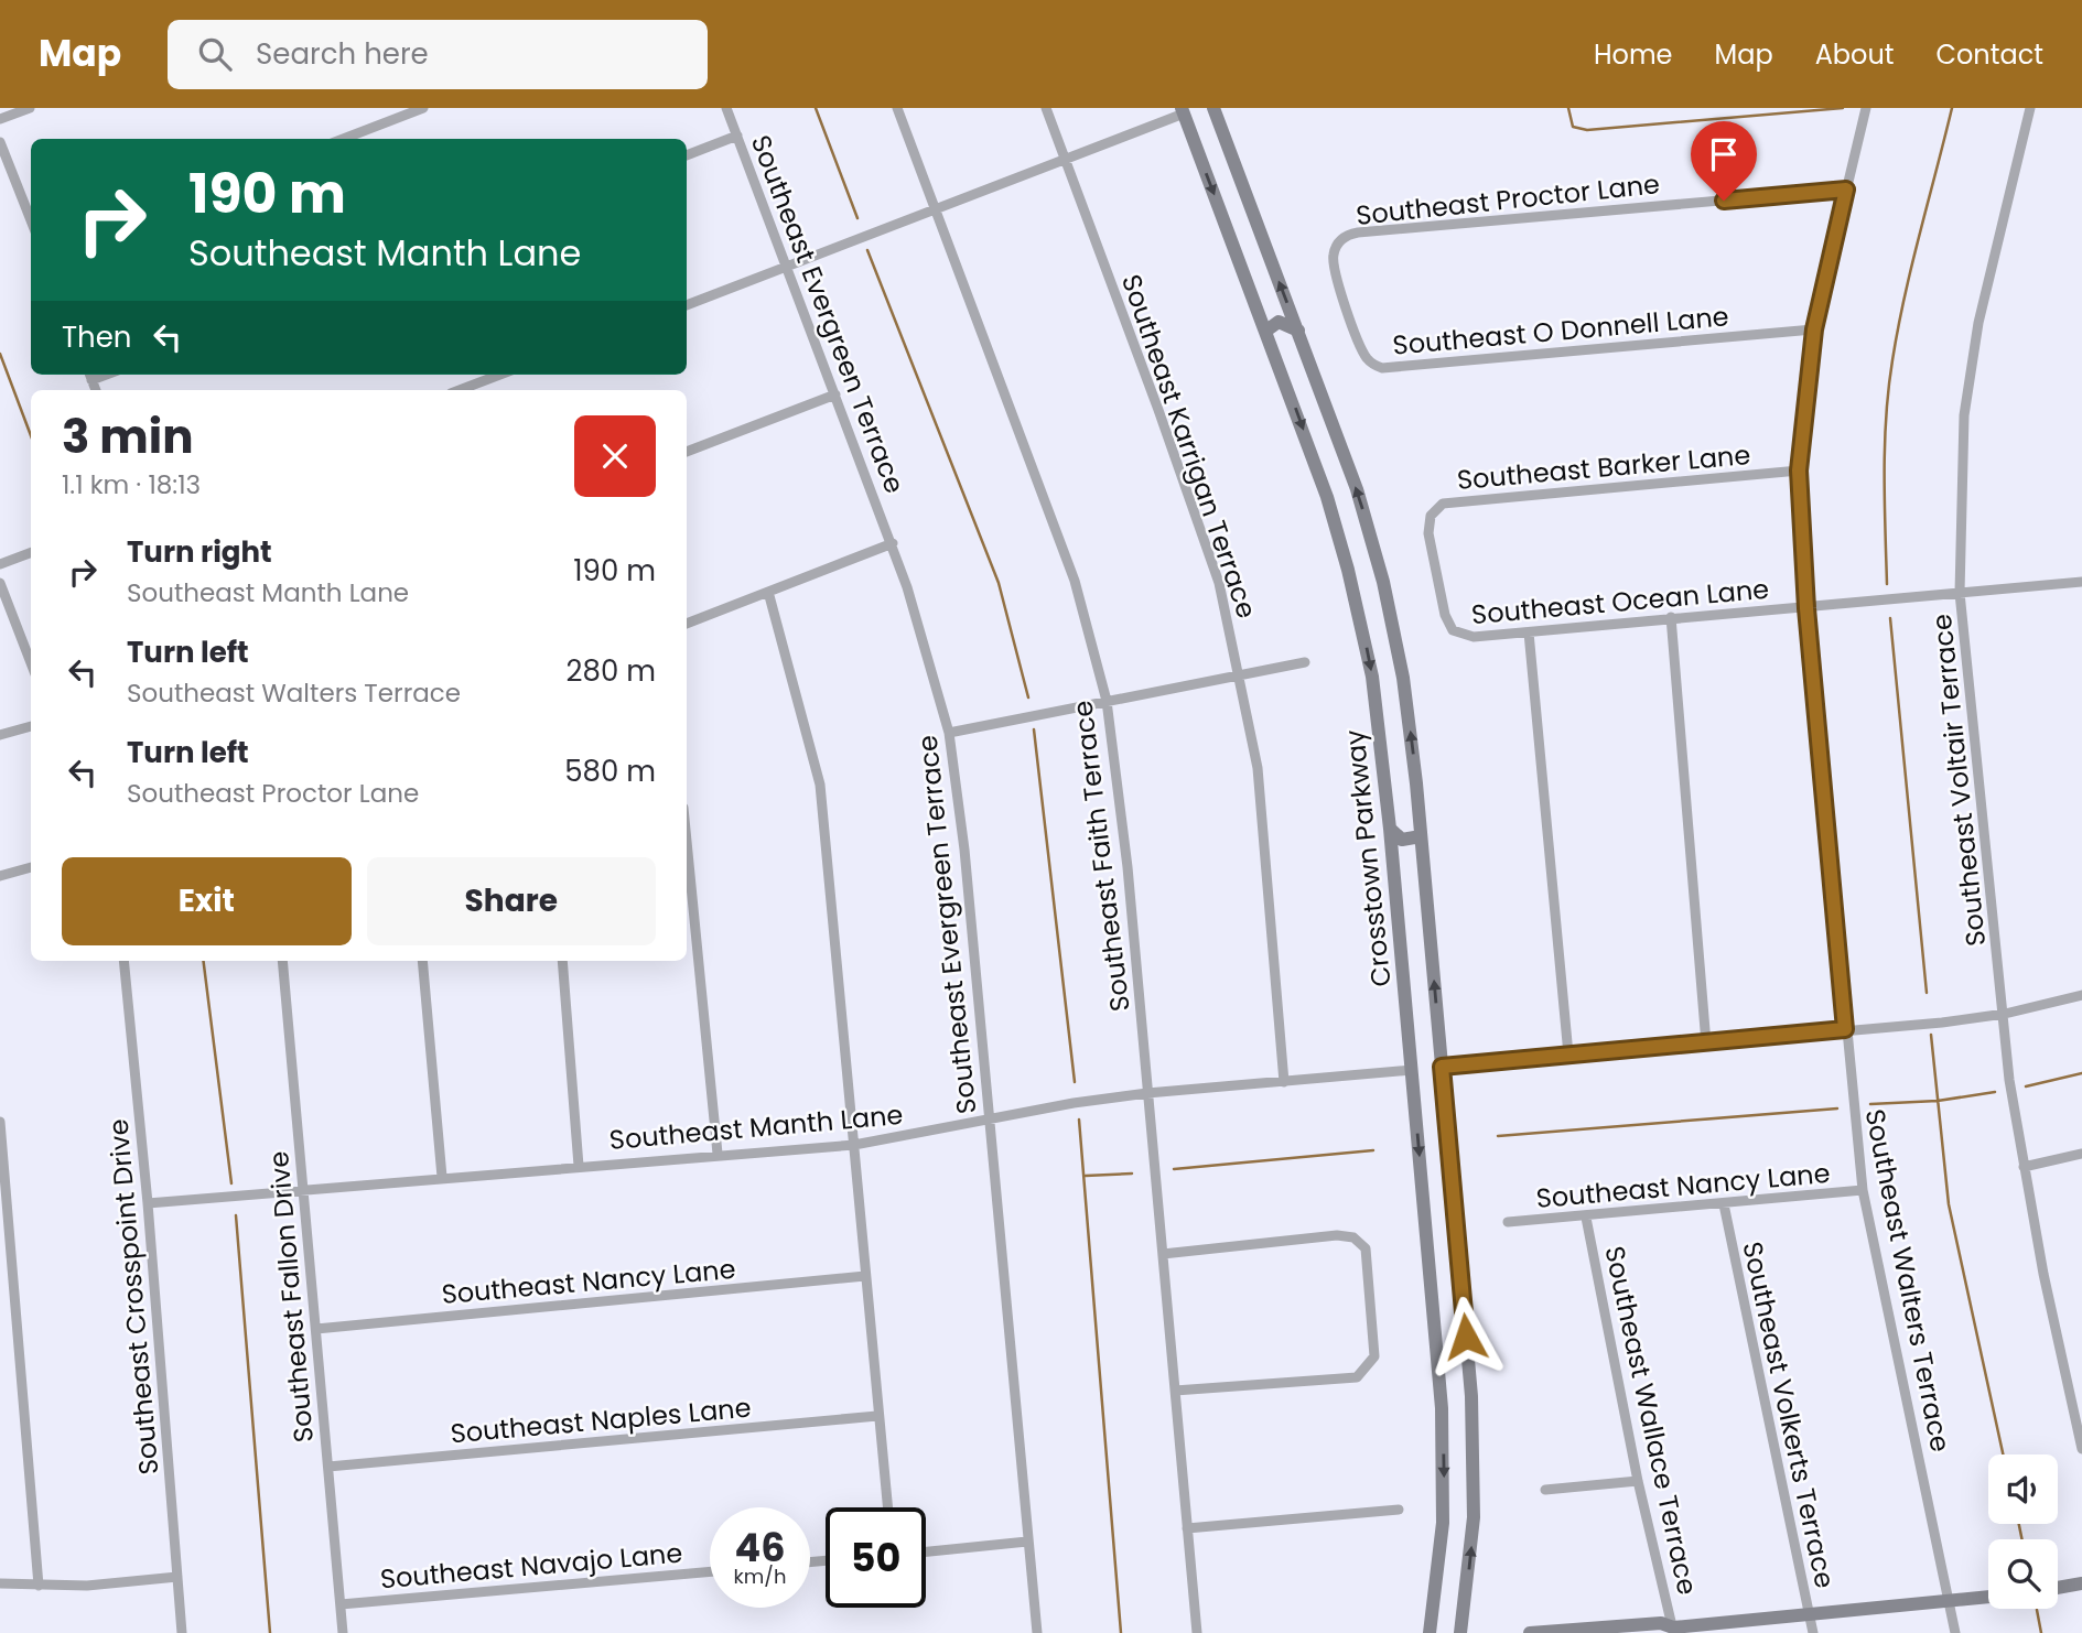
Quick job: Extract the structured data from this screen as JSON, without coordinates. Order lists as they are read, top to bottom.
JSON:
{
  "streets": {
    "main road": ["Crosstown Parkway"],
    "street": [
      "Southeast Proctor Lane",
      "Southeast Evergreen Terrace",
      "Southeast O Donnell Lane",
      "Southeast Karrigan Terrace",
      "Southeast Barker Lane",
      "Southeast Ocean Lane",
      "Southeast Voltair Terrace",
      "Southeast Faith Terrace",
      "Southeast Manth Lane",
      "Southeast Nancy Lane",
      "Southeast Walters Terrace",
      "Southeast Crosspoint Drive",
      "Southeast Fallon Drive",
      "Southeast Volkerts Terrace",
      "Southeast Naples Lane",
      "Southeast Wallace Terrace",
      "Southeast Navajo Lane"
    ]
  },
  "crossings": [
    ["Southeast Proctor Lane", "Southeast O Donnell Lane"],
    ["Southeast Proctor Lane", "Southeast Walters Terrace"],
    ["Southeast Evergreen Terrace", "Southeast Manth Lane"],
    ["Southeast O Donnell Lane", "Southeast Walters Terrace"],
    ["Southeast Karrigan Terrace", "Southeast Manth Lane"],
    ["Southeast Barker Lane", "Southeast Ocean Lane"],
    ["Southeast Barker Lane", "Southeast Walters Terrace"],
    ["Southeast Ocean Lane", "Southeast Voltair Terrace"],
    ["Southeast Ocean Lane", "Southeast Walters Terrace"],
    ["Southeast Faith Terrace", "Southeast Manth Lane"],
    ["Crosstown Parkway", "Southeast Manth Lane"],
    ["Southeast Manth Lane", "Southeast Crosspoint Drive"],
    ["Southeast Manth Lane", "Southeast Fallon Drive"],
    ["Southeast Nancy Lane", "Southeast Walters Terrace"],
    ["Southeast Nancy Lane", "Southeast Fallon Drive"],
    ["Southeast Nancy Lane", "Southeast Volkerts Terrace"],
    ["Southeast Nancy Lane", "Southeast Wallace Terrace"],
    ["Southeast Fallon Drive", "Southeast Naples Lane"],
    ["Southeast Fallon Drive", "Southeast Navajo Lane"]
  ],
  "page": {
    "header": "Map",
    "search": "Search here",
    "nav": [
      "Home",
      "Map",
      "About",
      "Contact"
    ],
    "turn": ["190 m", "Southeast Manth Lane"],
    "then": "Then",
    "heading": ["3 min", "1.1 km · 18:13"],
    "list": [
      {
        "name": "Turn right",
        "note": "Southeast Manth Lane",
        "value": "190 m"
      },
      {
        "name": "Turn left",
        "note": "Southeast Walters Terrace",
        "value": "280 m"
      },
      {
        "name": "Turn left",
        "note": "Southeast Proctor Lane",
        "value": "580 m"
      }
    ],
    "buttons": ["Exit", "Share"],
    "speed": "46 km/h",
    "limit": "50"
  }
}
